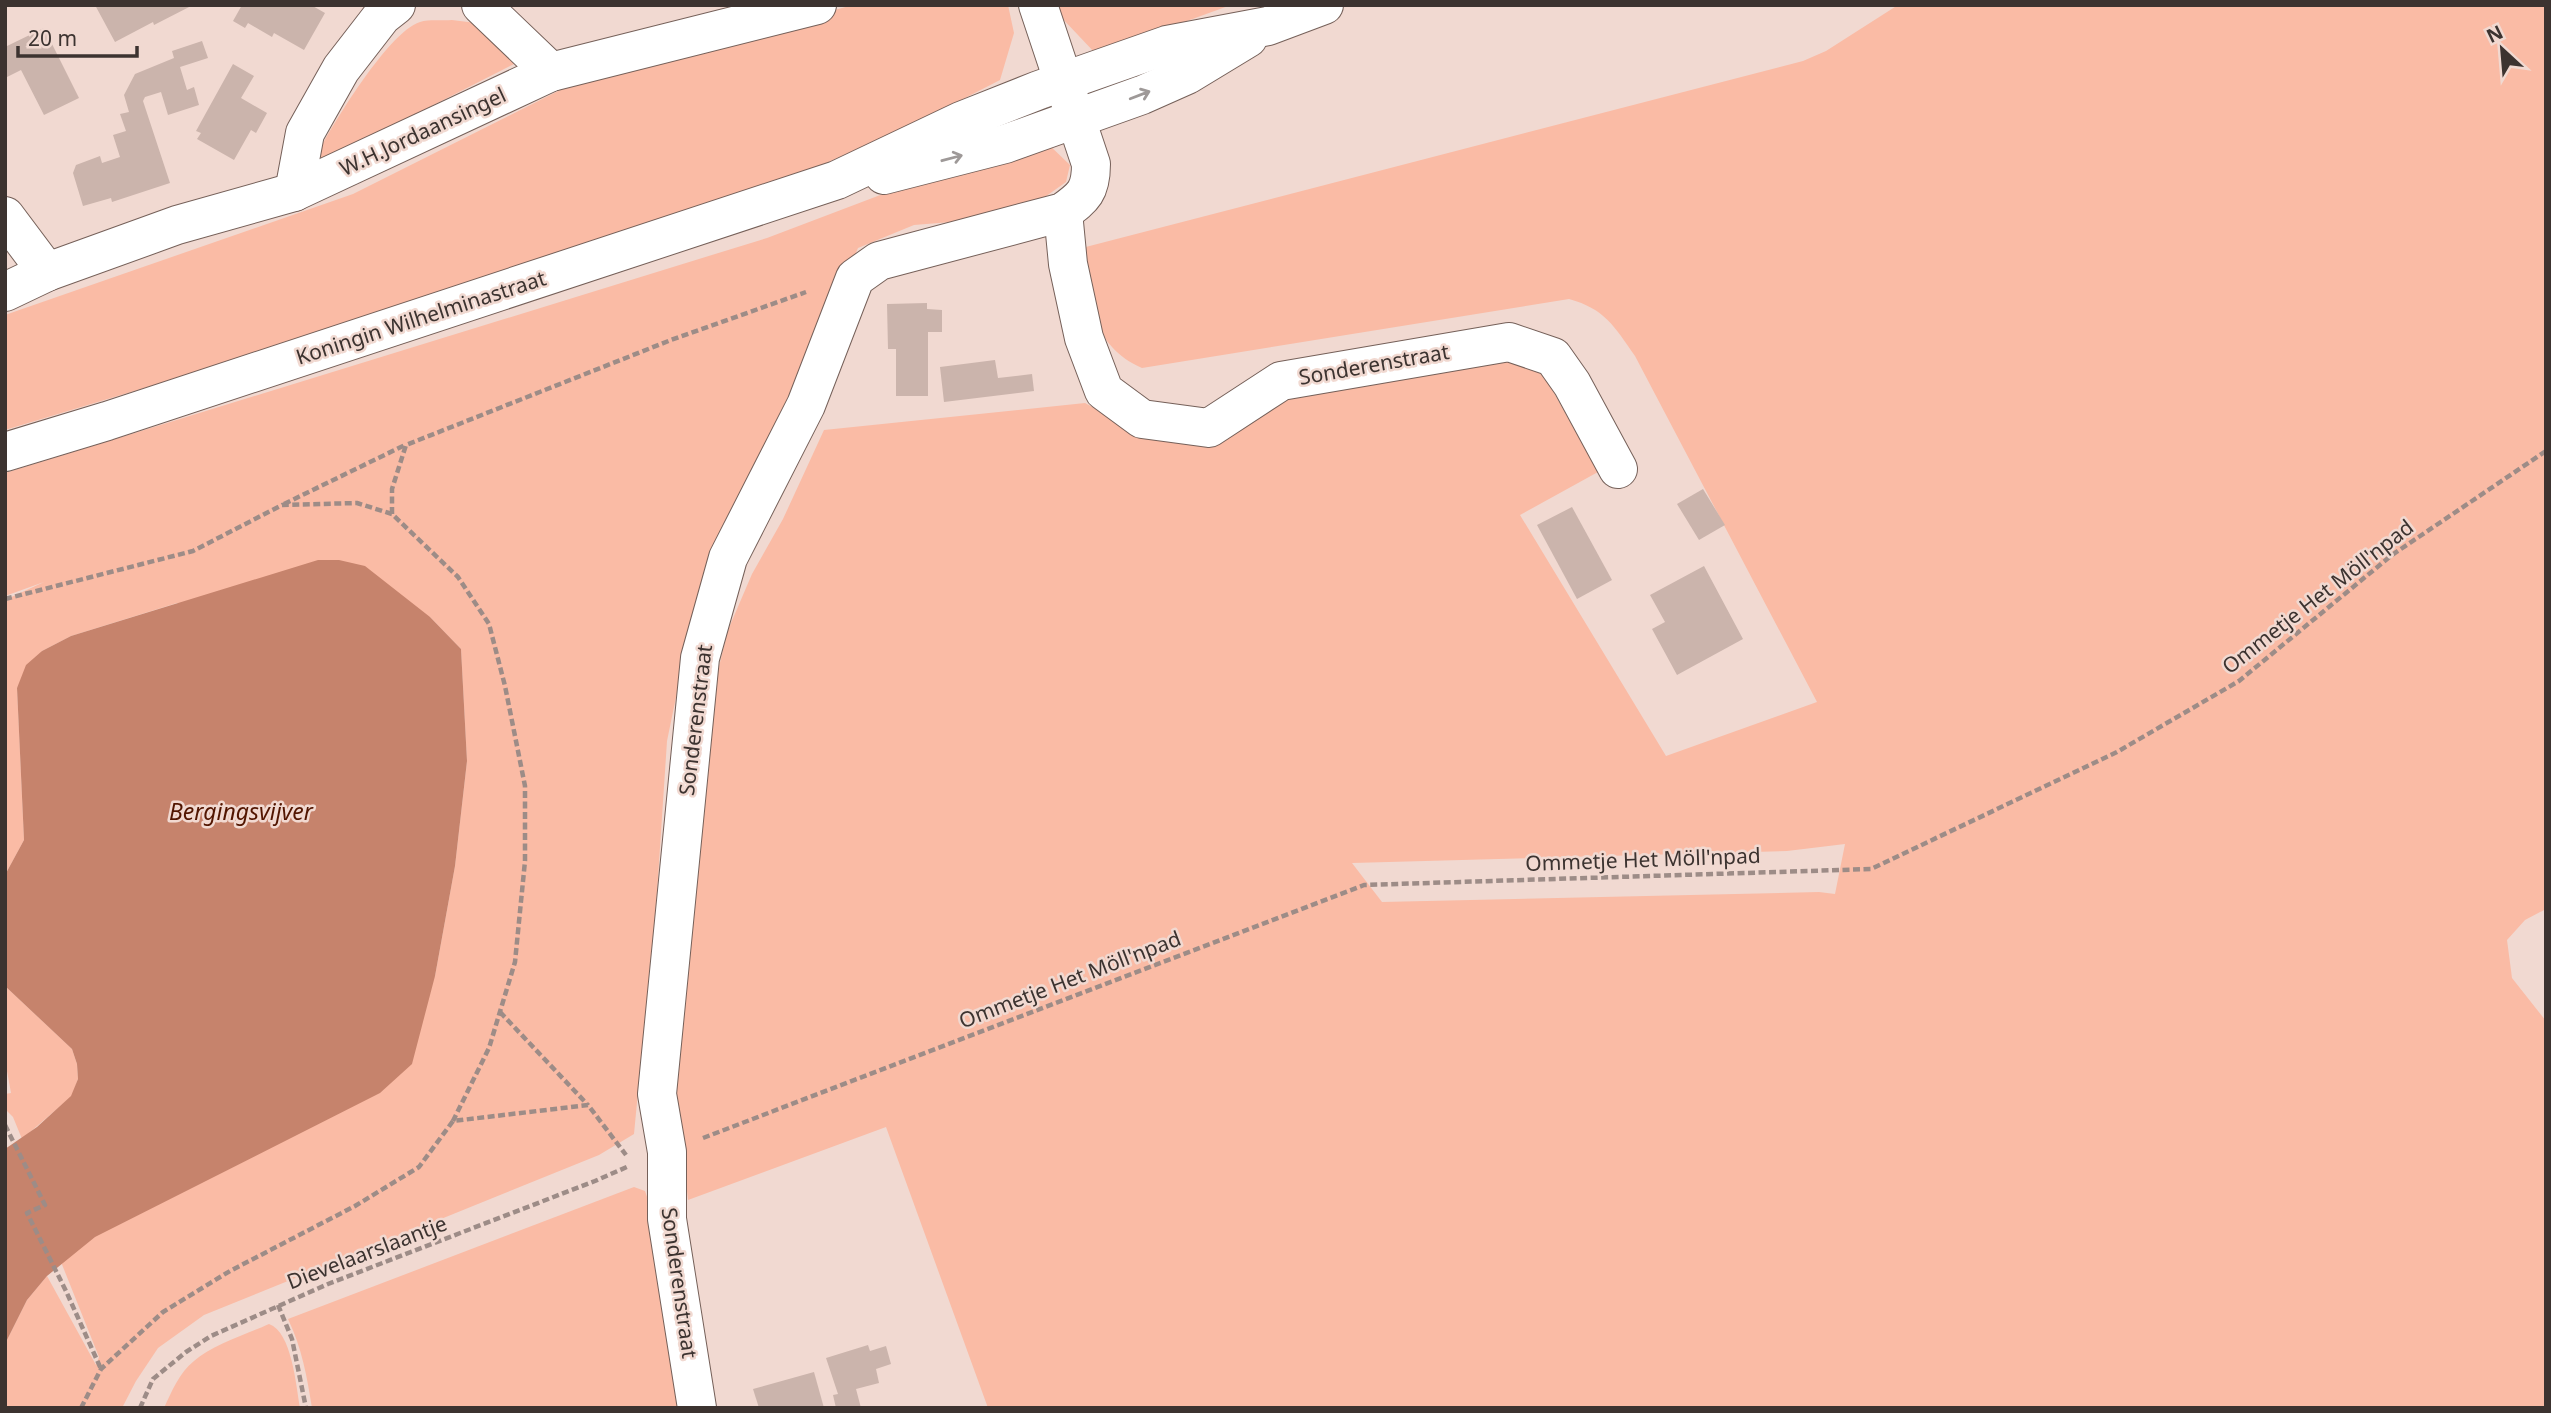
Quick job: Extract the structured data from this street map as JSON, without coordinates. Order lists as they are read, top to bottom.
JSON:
{
  "streets": {
    "street": ["W.H.Jordaansingel", "Koningin Wilhelminastraat", "Sonderenstraat"],
    "path": ["Ommetje Het Möll'npad", "Dievelaarslaantje"]
  },
  "crossings": [
    ["Sonderenstraat", "Ommetje Het Möll'npad"],
    ["Sonderenstraat", "Dievelaarslaantje"],
    ["Ommetje Het Möll'npad", "Dievelaarslaantje"]
  ],
  "water": ["Bergingsvijver"],
  "scale_bar": "20 m",
  "north": "top left"
}
